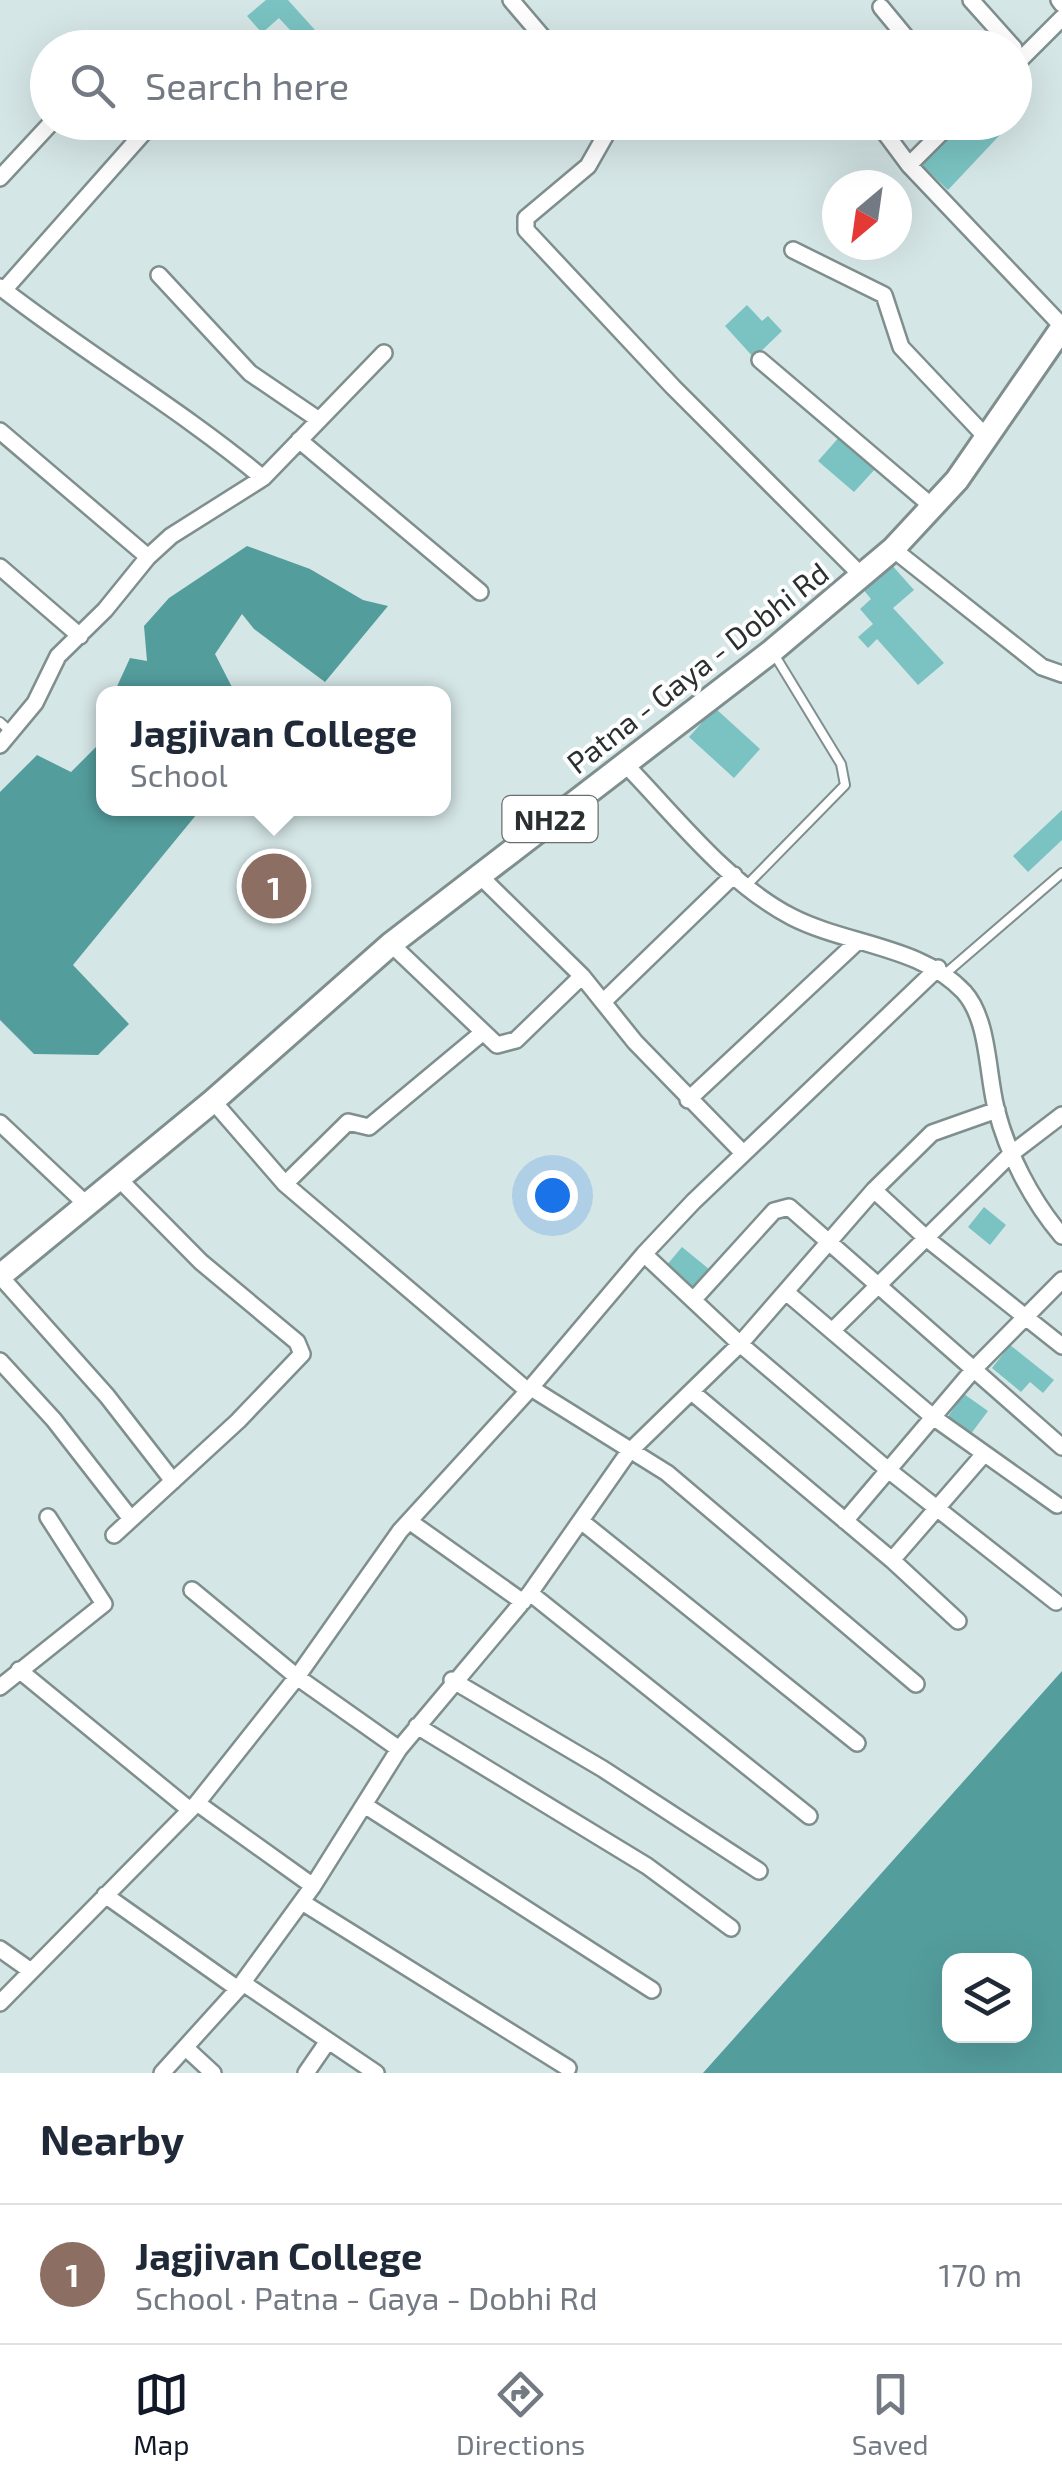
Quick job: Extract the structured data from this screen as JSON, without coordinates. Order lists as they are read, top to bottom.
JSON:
{
  "streets": {
    "main road": ["Patna - Gaya - Dobhi Rd", "NH22"]
  },
  "north": "bottom left",
  "page": {
    "search": "Search here",
    "popup": ["Jagjivan College", "School"],
    "pins": "1",
    "heading": "Nearby",
    "list": [
      {
        "mark": "1",
        "name": "Jagjivan College",
        "note": "School · Patna - Gaya - Dobhi Rd",
        "value": "170 m"
      }
    ],
    "nav": ["Map", "Directions", "Saved"]
  }
}
